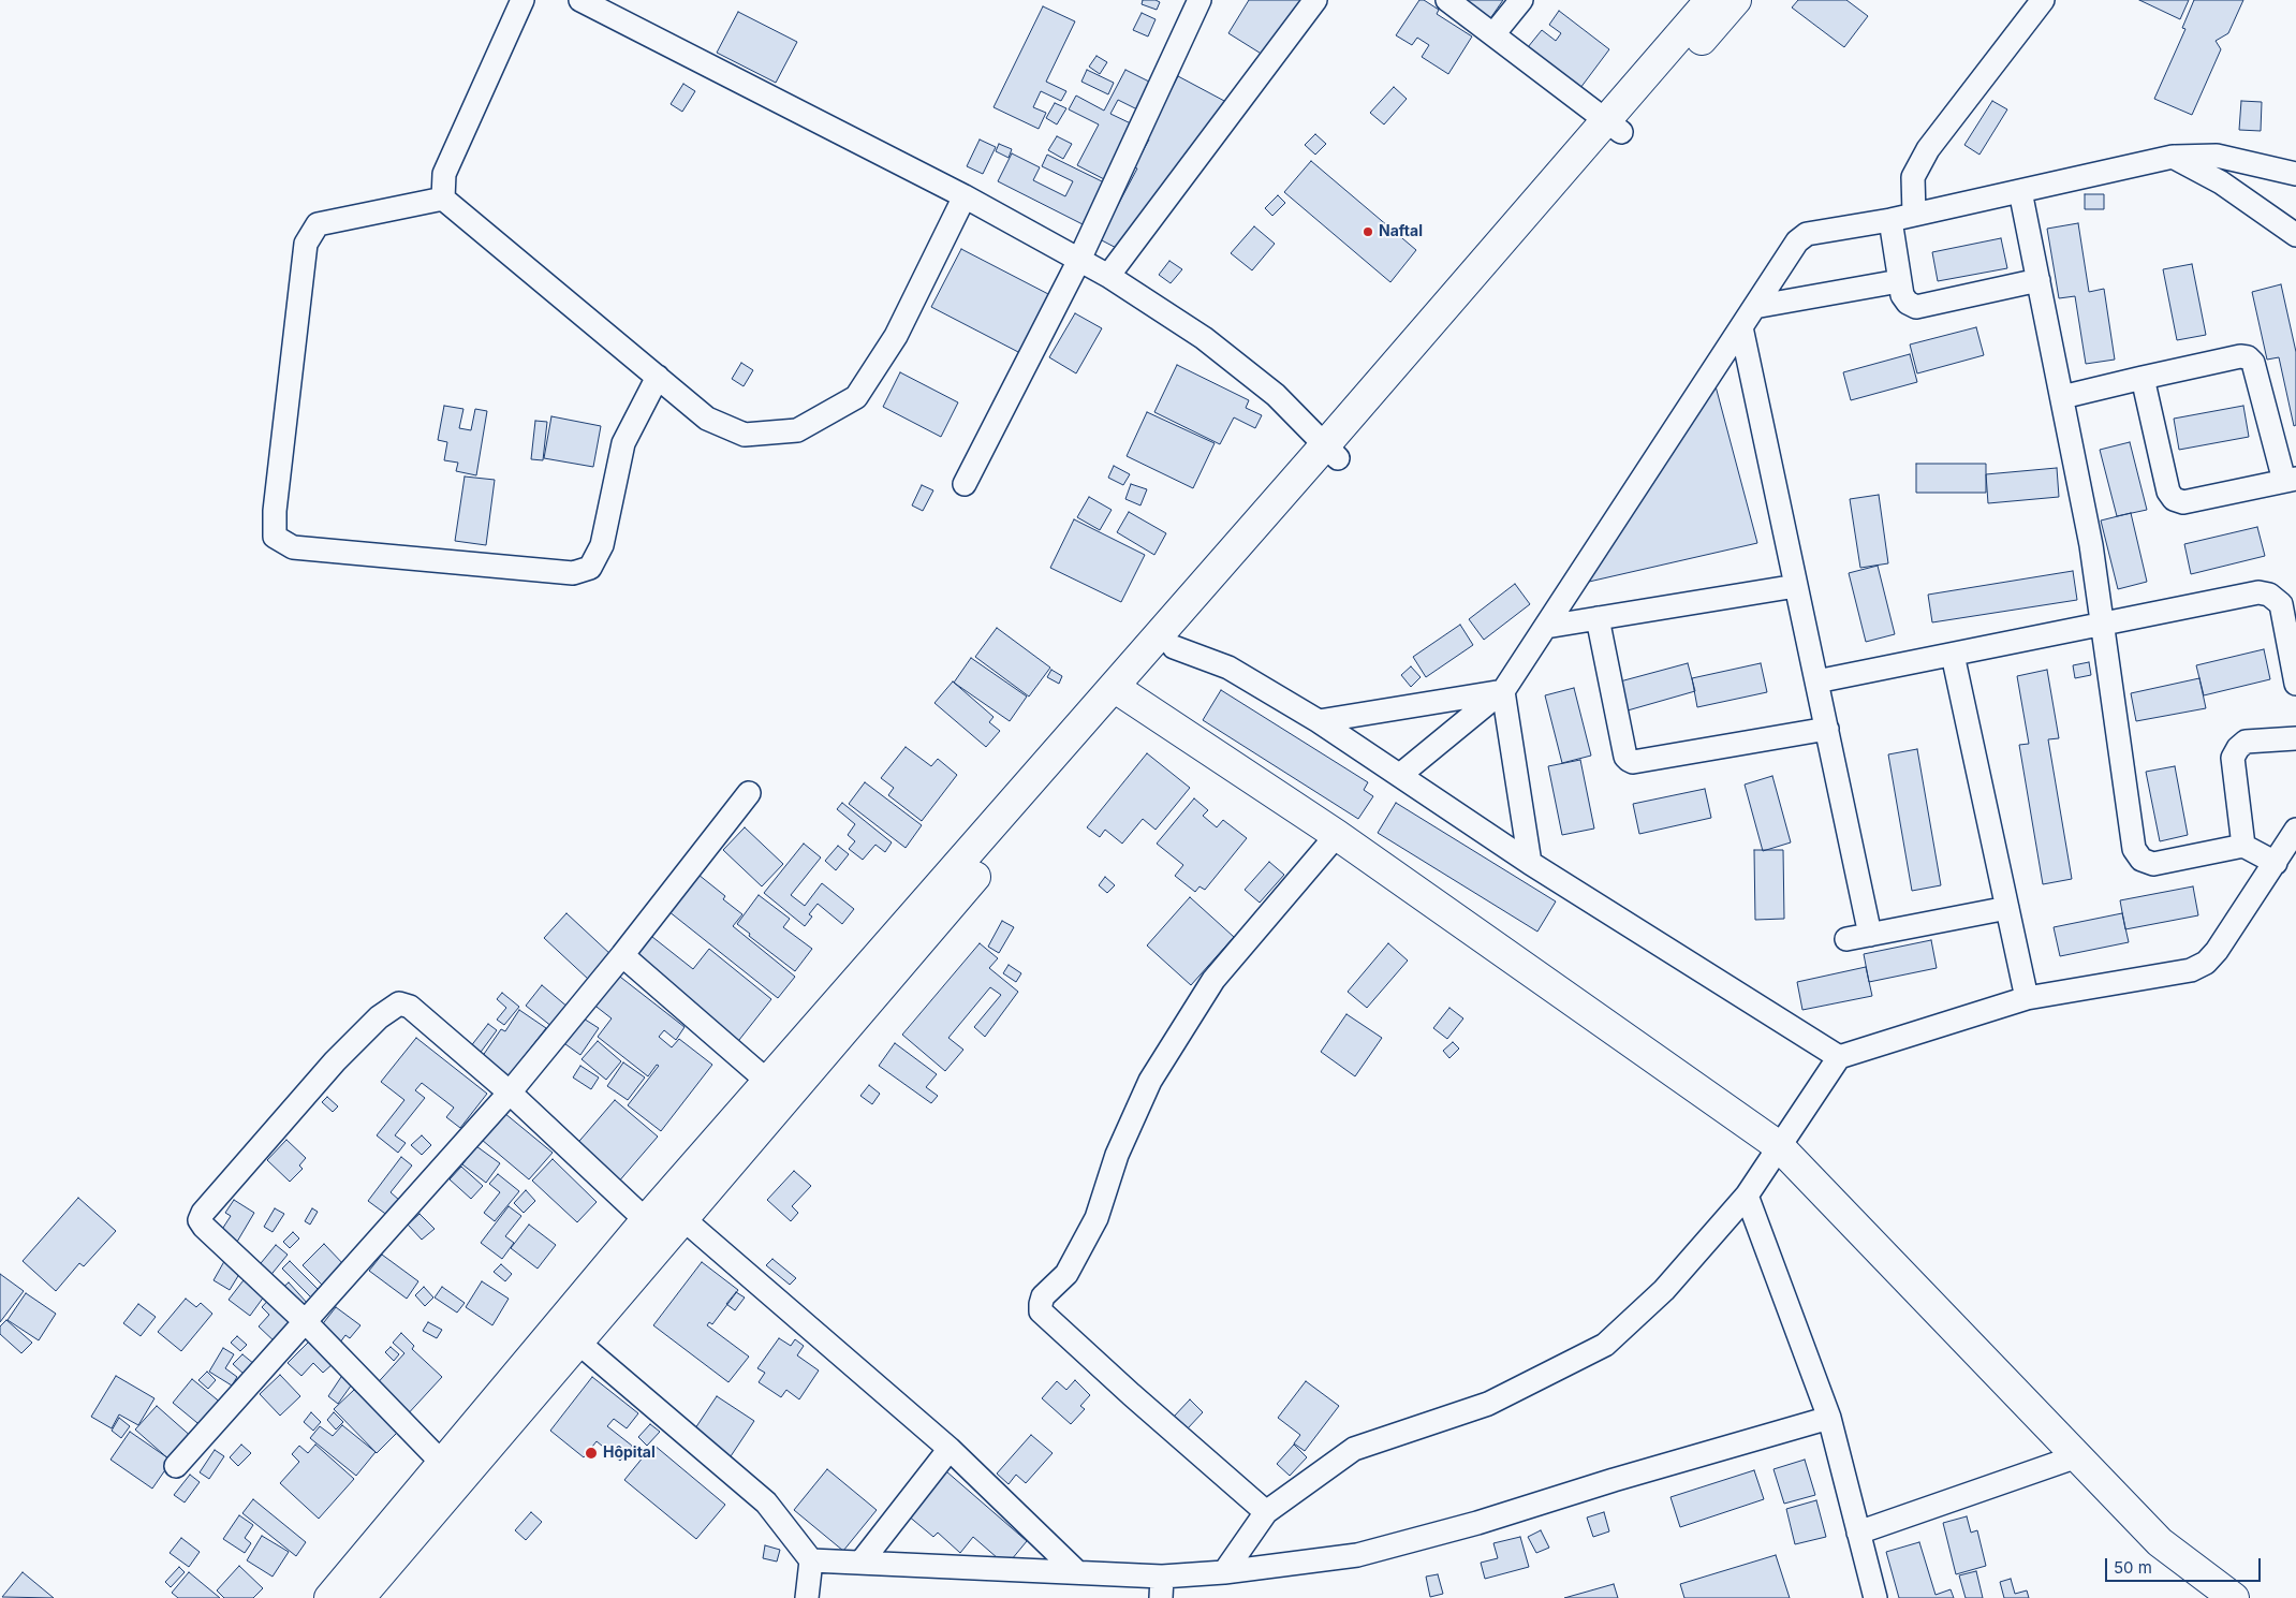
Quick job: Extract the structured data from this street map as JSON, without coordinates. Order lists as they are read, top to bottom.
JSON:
{
  "places": ["Naftal", "Hôpital"],
  "scale_bar": "50 m"
}
